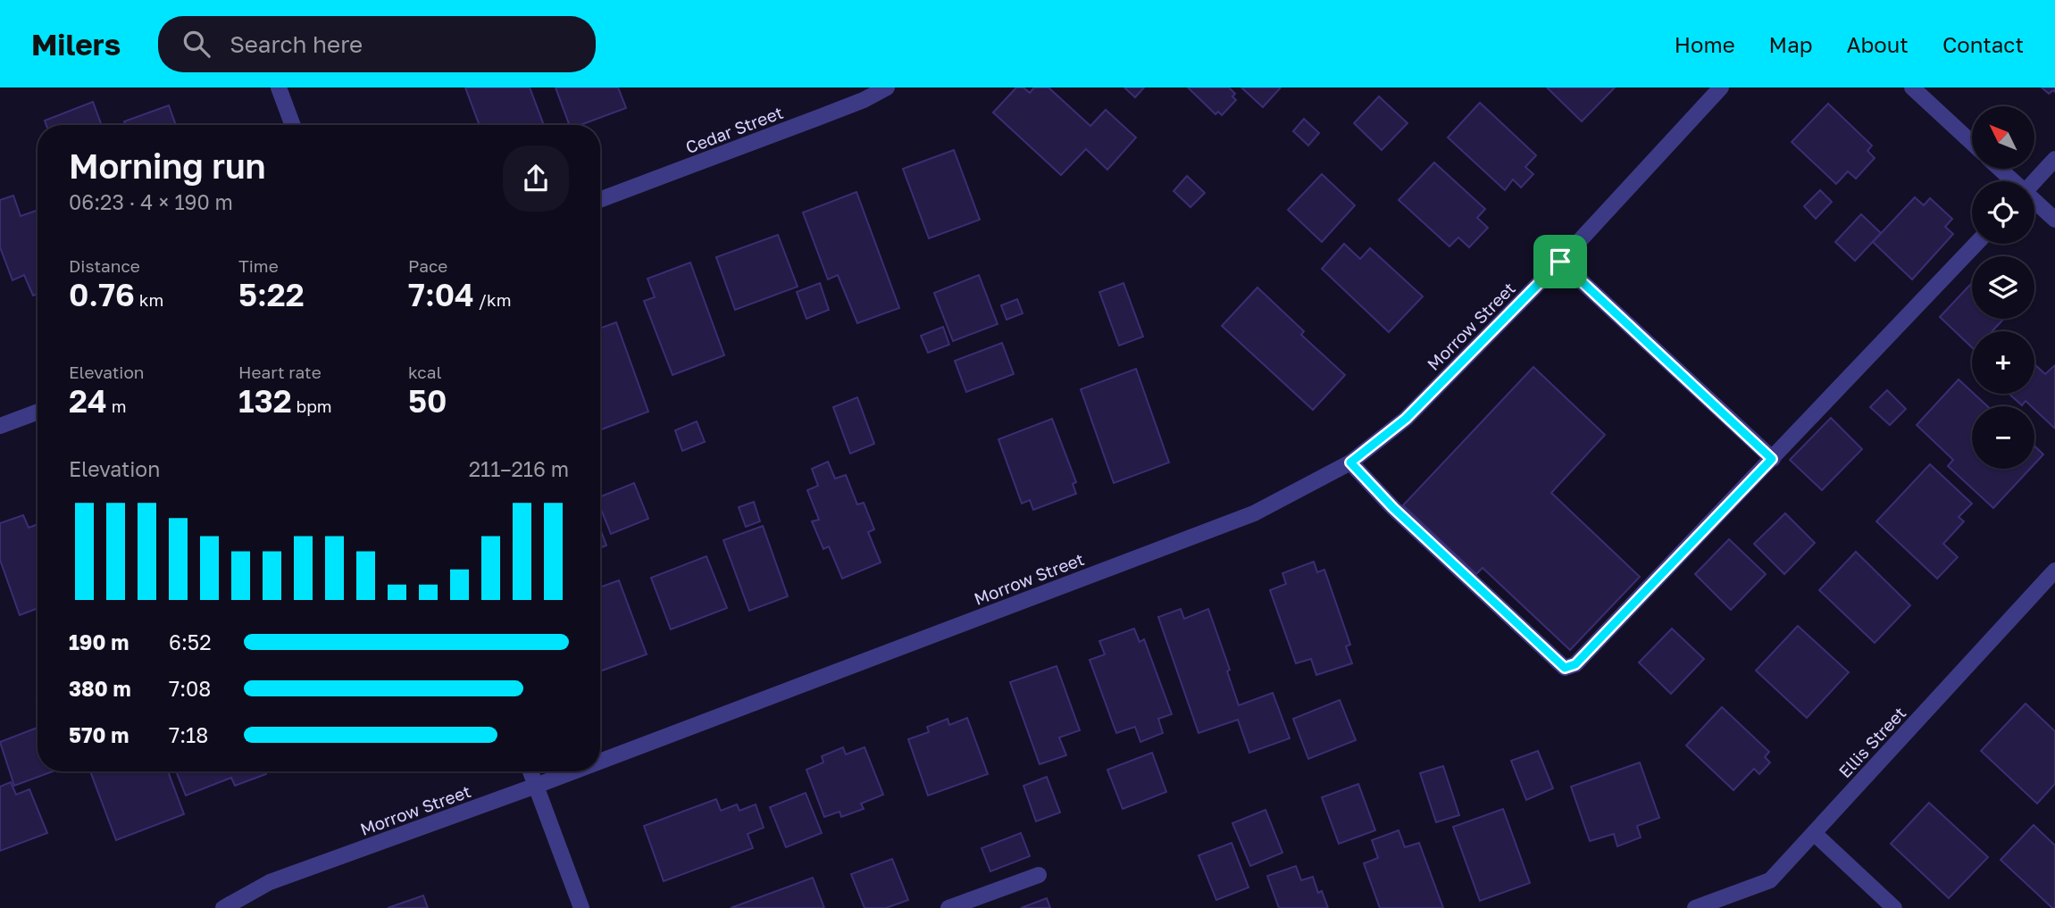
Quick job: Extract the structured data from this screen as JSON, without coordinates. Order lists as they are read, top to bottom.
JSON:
{
  "streets": {
    "street": ["Cedar Street", "Morrow Street", "Ellis Street"]
  },
  "north": "top left",
  "page": {
    "header": "Milers",
    "search": "Search here",
    "nav": [
      "Home",
      "Map",
      "About",
      "Contact"
    ],
    "map_buttons": ["+", "−"],
    "heading": ["Morning run", "06:23 · 4 × 190 m"],
    "stats": [
      ["Distance", "0.76 km"],
      ["Time", "5:22"],
      ["Pace", "7:04 /km"],
      ["Elevation", "24 m"],
      ["Heart rate", "132 bpm"],
      ["kcal", "50"]
    ],
    "chart": ["Elevation", "211–216 m"],
    "list": [
      {
        "name": "190 m",
        "note": "6:52"
      },
      {
        "name": "380 m",
        "note": "7:08"
      },
      {
        "name": "570 m",
        "note": "7:18"
      }
    ]
  }
}
